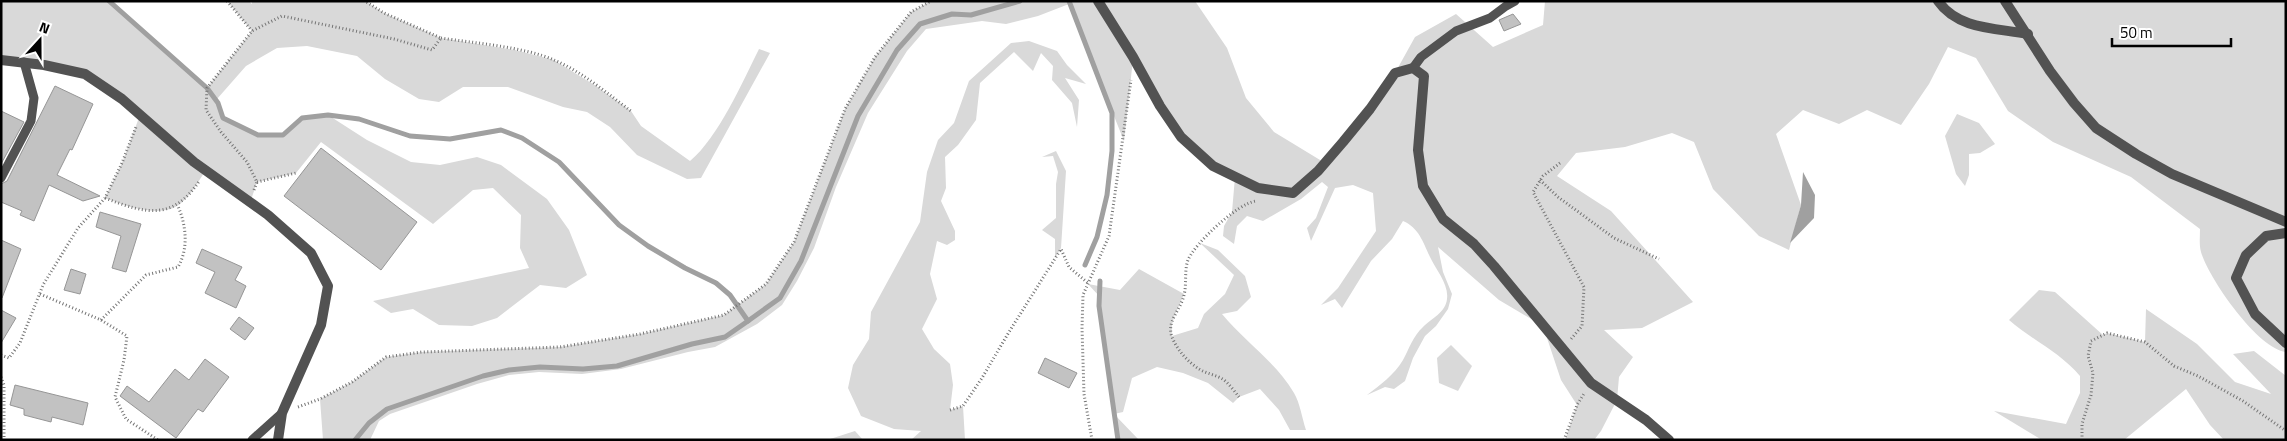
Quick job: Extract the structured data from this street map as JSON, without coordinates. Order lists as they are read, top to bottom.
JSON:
{
  "scale_bar": "50 m",
  "north": "top"
}
